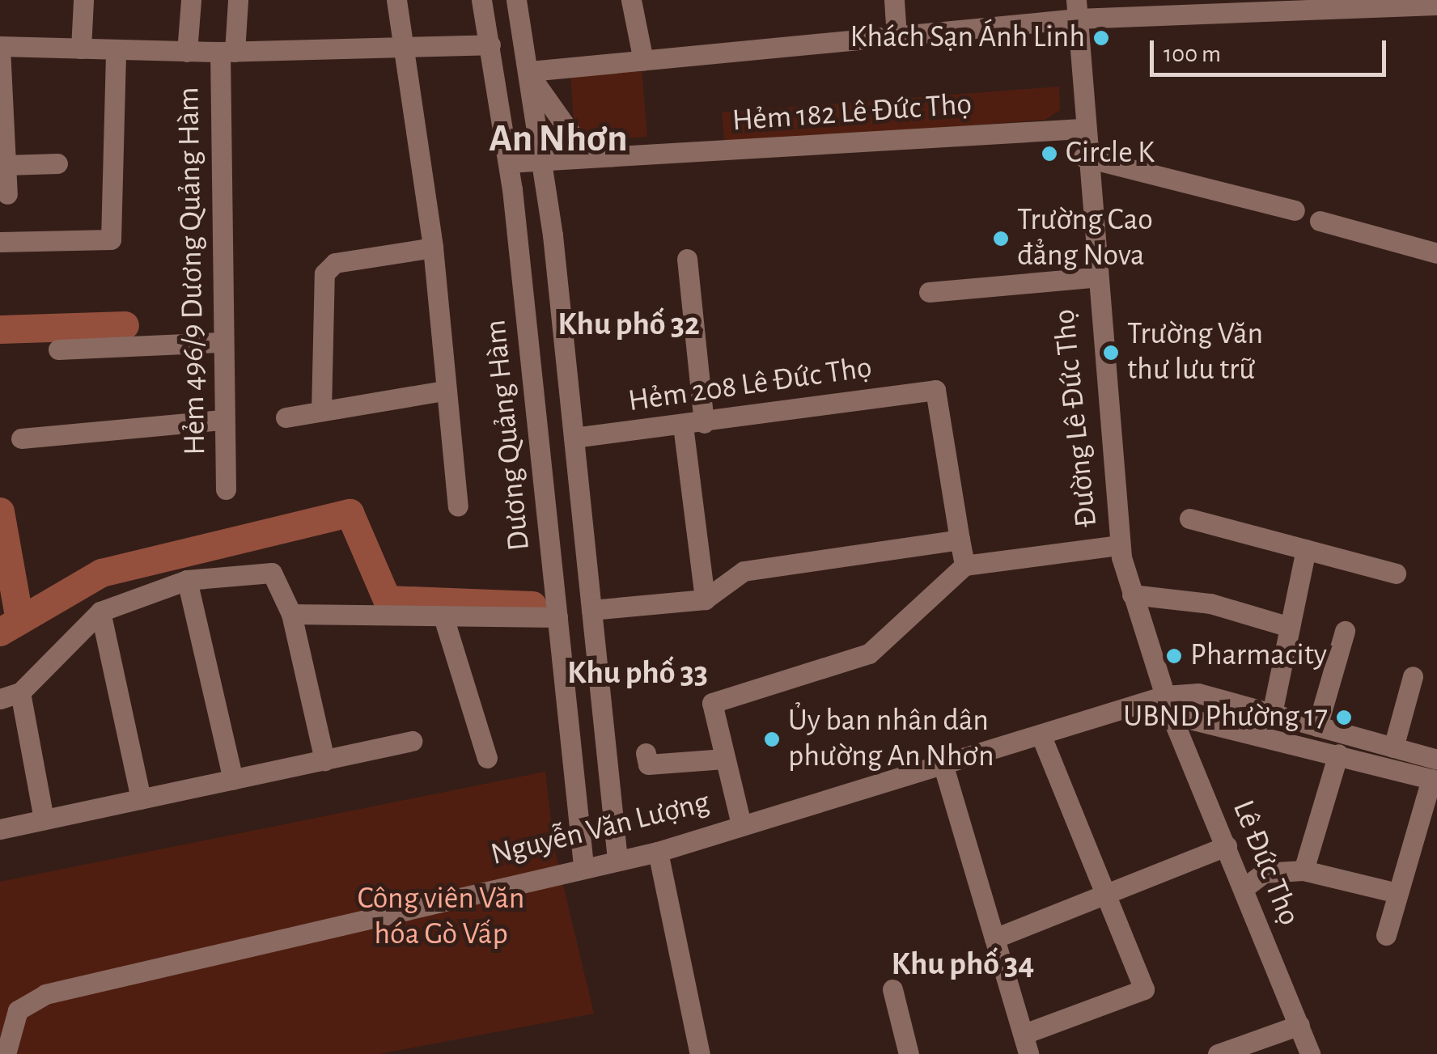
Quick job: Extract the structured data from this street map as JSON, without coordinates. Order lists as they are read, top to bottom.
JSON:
{
  "streets": {
    "street": [
      "Hẻm 182 Lê Đức Thọ",
      "Hẻm 496/9 Dương Quảng Hàm",
      "Hẻm 208 Lê Đức Thọ",
      "Đường Lê Đức Thọ",
      "Dương Quảng Hàm",
      "Nguyễn Văn Lượng",
      "Lê Đức Thọ"
    ]
  },
  "crossings": [
    ["Hẻm 182 Lê Đức Thọ", "Đường Lê Đức Thọ"],
    ["Hẻm 182 Lê Đức Thọ", "Dương Quảng Hàm"],
    ["Đường Lê Đức Thọ", "Nguyễn Văn Lượng"],
    ["Đường Lê Đức Thọ", "Lê Đức Thọ"],
    ["Dương Quảng Hàm", "Nguyễn Văn Lượng"],
    ["Nguyễn Văn Lượng", "Lê Đức Thọ"]
  ],
  "districts": [
    "An Nhơn",
    "Khu phố 32",
    "Khu phố 33",
    "Khu phố 34"
  ],
  "parks": ["Công viên Văn hóa Gò Vấp"],
  "places": [
    "Khách Sạn Ánh Linh",
    "Circle K",
    "Trường Cao đẳng Nova",
    "Trường Văn thư lưu trữ",
    "Pharmacity",
    "UBND Phường 17",
    "Ủy ban nhân dân phường An Nhơn"
  ],
  "scale_bar": "100 m"
}
